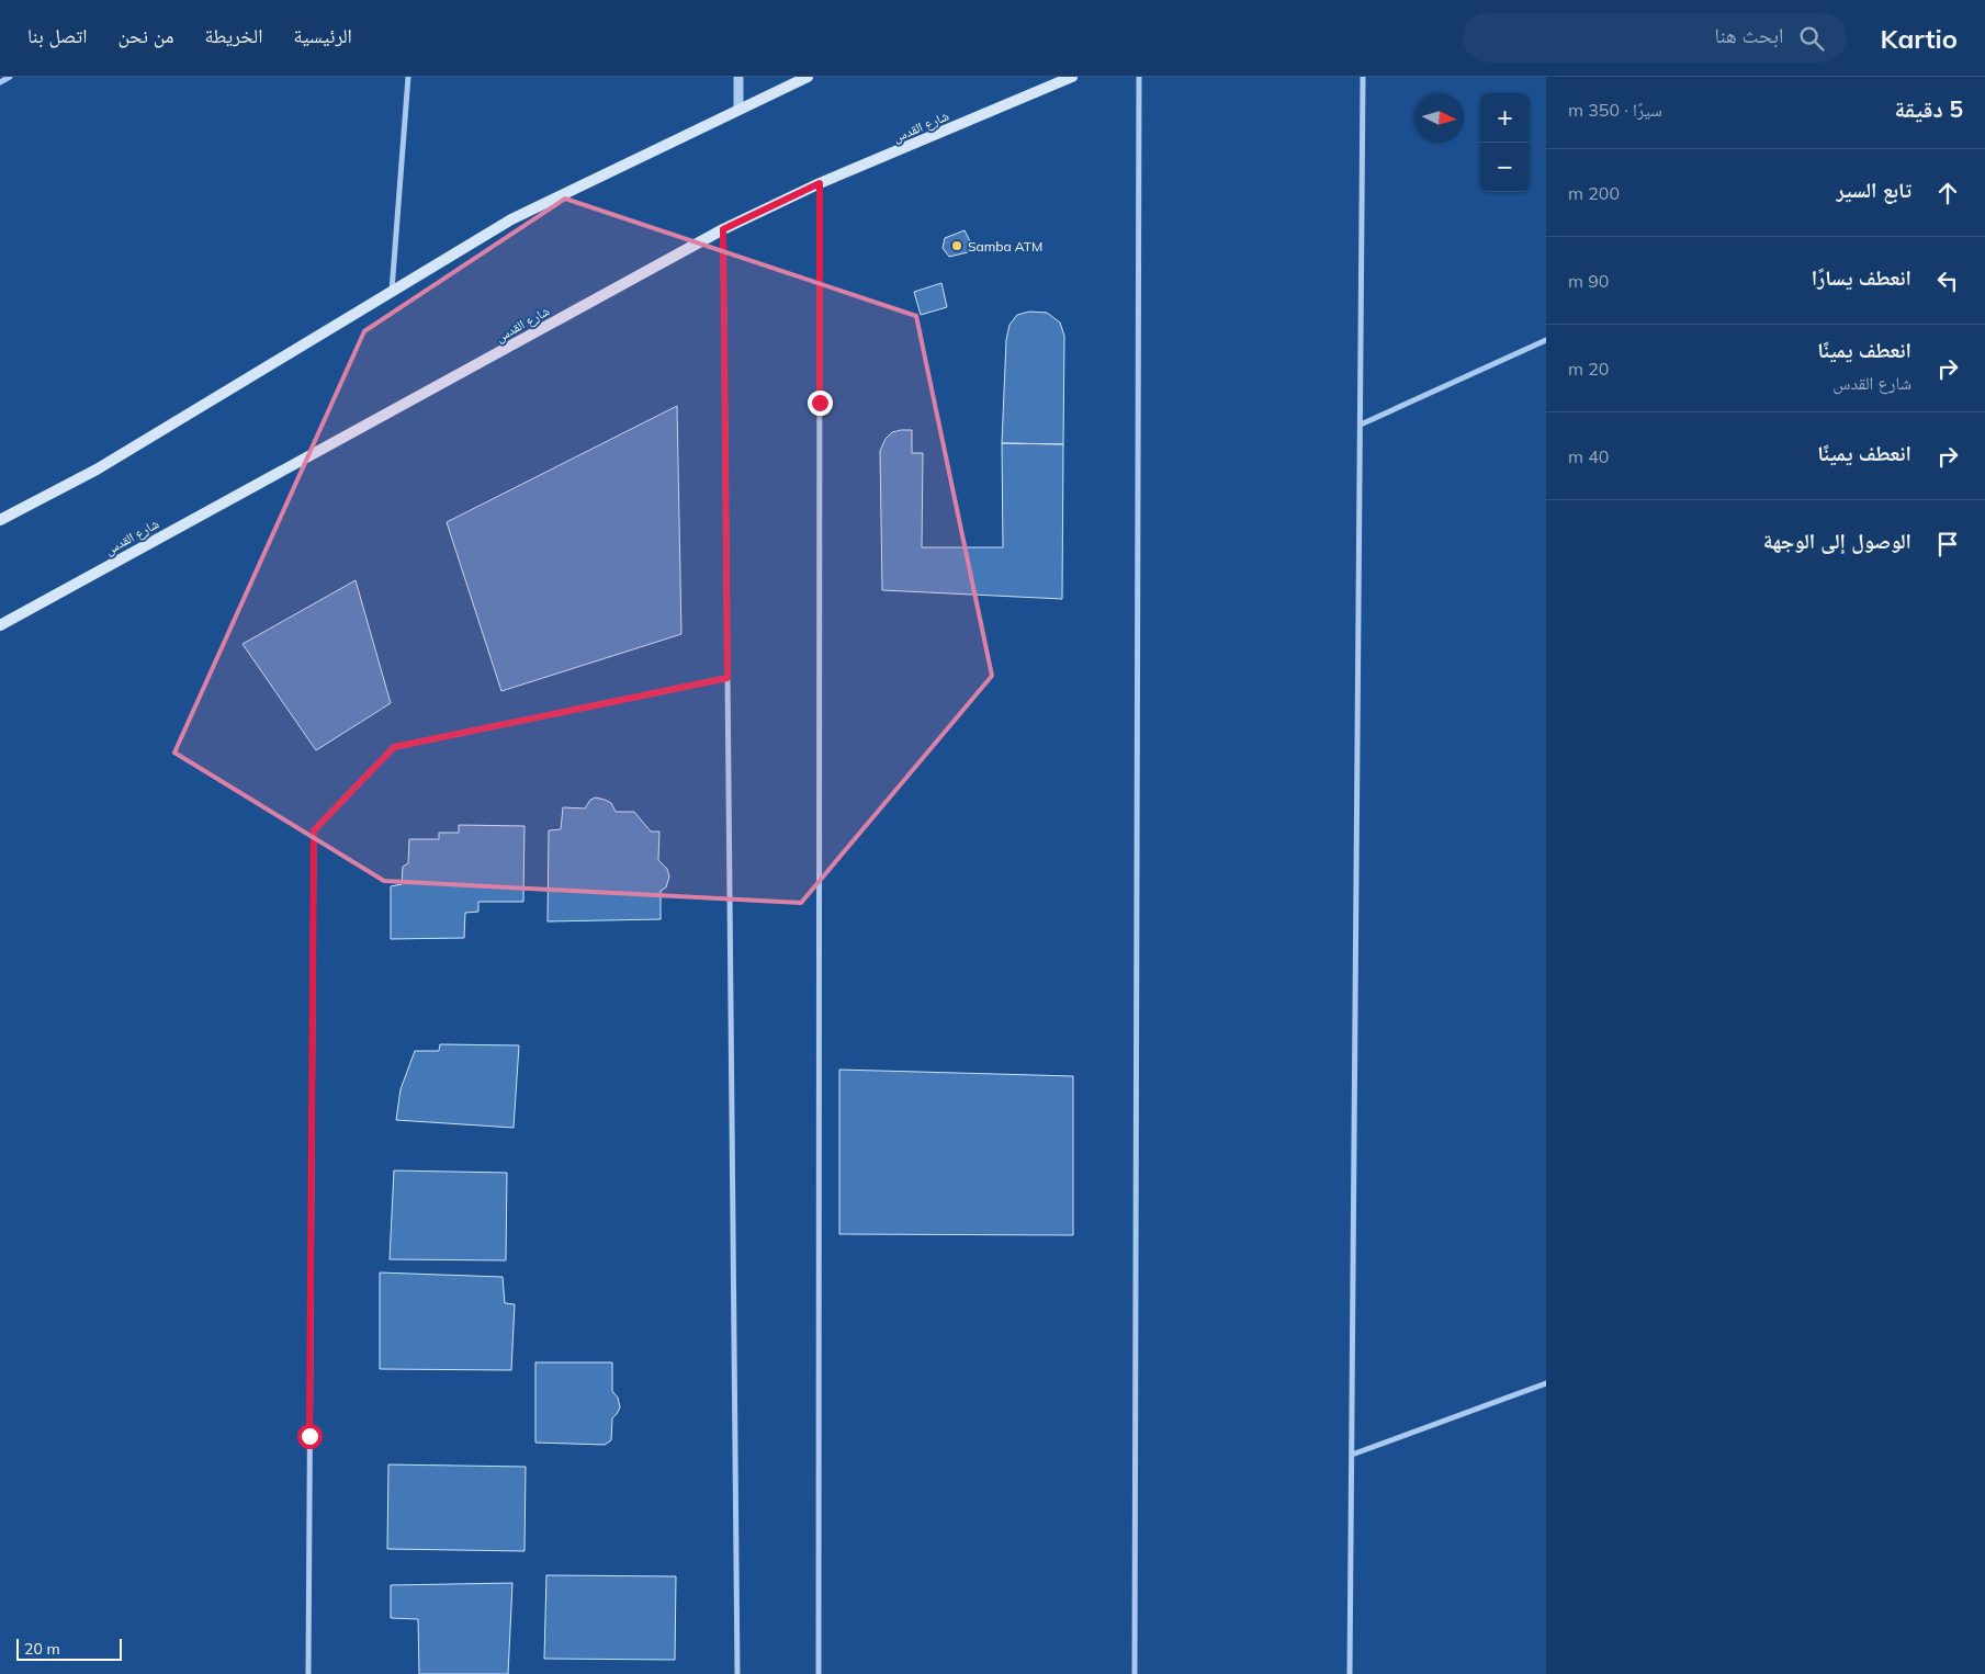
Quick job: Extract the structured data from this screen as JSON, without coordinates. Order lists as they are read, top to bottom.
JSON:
{
  "streets": {
    "main road": ["شارع القدس"]
  },
  "places": ["Samba ATM"],
  "scale_bar": "20 m",
  "north": "right",
  "page": {
    "header": "Kartio",
    "search": "ابحث هنا",
    "nav": [
      "الرئيسية",
      "الخريطة",
      "من نحن",
      "اتصل بنا"
    ],
    "heading": ["5 دقيقة", "سيرًا · 350 m"],
    "map_buttons": ["+", "−"],
    "list": [
      ["تابع السير", "200 m"],
      ["انعطف يسارًا", "90 m"],
      ["انعطف يمينًا", "شارع القدس", "20 m"],
      ["انعطف يمينًا", "40 m"],
      "الوصول إلى الوجهة"
    ],
    "scale": "20 m"
  }
}
